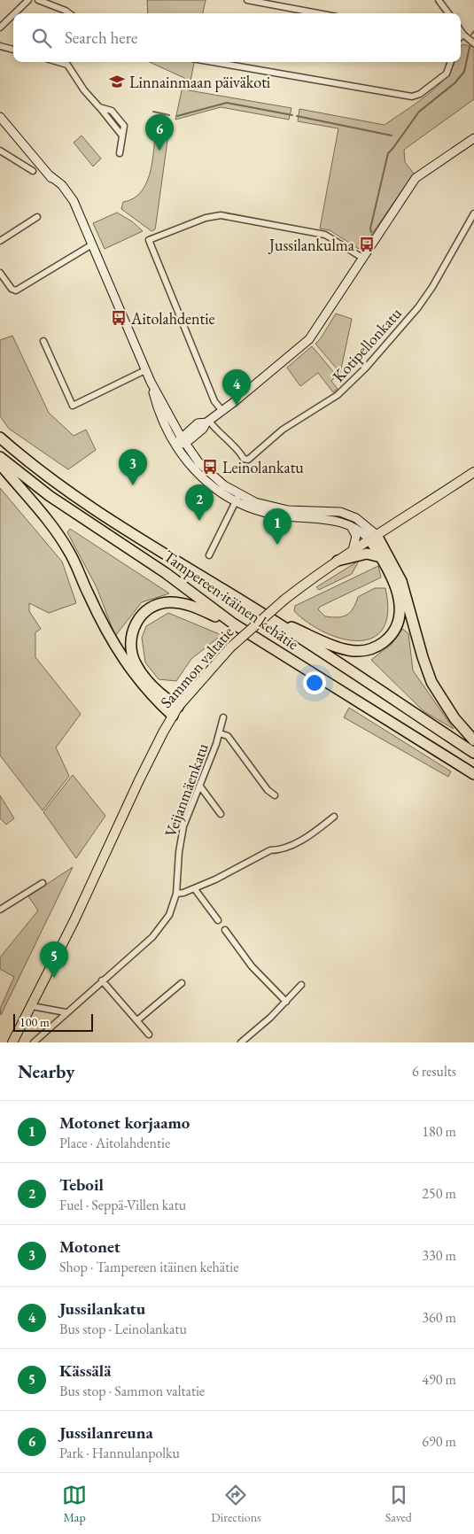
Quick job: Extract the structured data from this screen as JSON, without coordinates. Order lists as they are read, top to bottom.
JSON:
{
  "streets": {
    "highway": ["Tampereen itäinen kehätie"],
    "main road": ["Sammon valtatie"],
    "street": ["Kotipellonkatu", "Veijanmäenkatu"]
  },
  "places": {
    "school or university": ["Linnainmaan päiväkoti"],
    "bus stop": ["Jussilankulma", "Aitolahdentie", "Leinolankatu"]
  },
  "scale_bar": "100 m",
  "page": {
    "search": "Search here",
    "pins": [
      "6",
      "4",
      "3",
      "2",
      "1",
      "5"
    ],
    "scale": "100 m",
    "heading": ["Nearby", "6 results"],
    "list": [
      {
        "mark": "1",
        "name": "Motonet korjaamo",
        "note": "Place · Aitolahdentie",
        "value": "180 m"
      },
      {
        "mark": "2",
        "name": "Teboil",
        "note": "Fuel · Seppä-Villen katu",
        "value": "250 m"
      },
      {
        "mark": "3",
        "name": "Motonet",
        "note": "Shop · Tampereen itäinen kehätie",
        "value": "330 m"
      },
      {
        "mark": "4",
        "name": "Jussilankatu",
        "note": "Bus stop · Leinolankatu",
        "value": "360 m"
      },
      {
        "mark": "5",
        "name": "Kässälä",
        "note": "Bus stop · Sammon valtatie",
        "value": "490 m"
      },
      {
        "mark": "6",
        "name": "Jussilanreuna",
        "note": "Park · Hannulanpolku",
        "value": "690 m"
      }
    ],
    "nav": ["Map", "Directions", "Saved"]
  }
}
